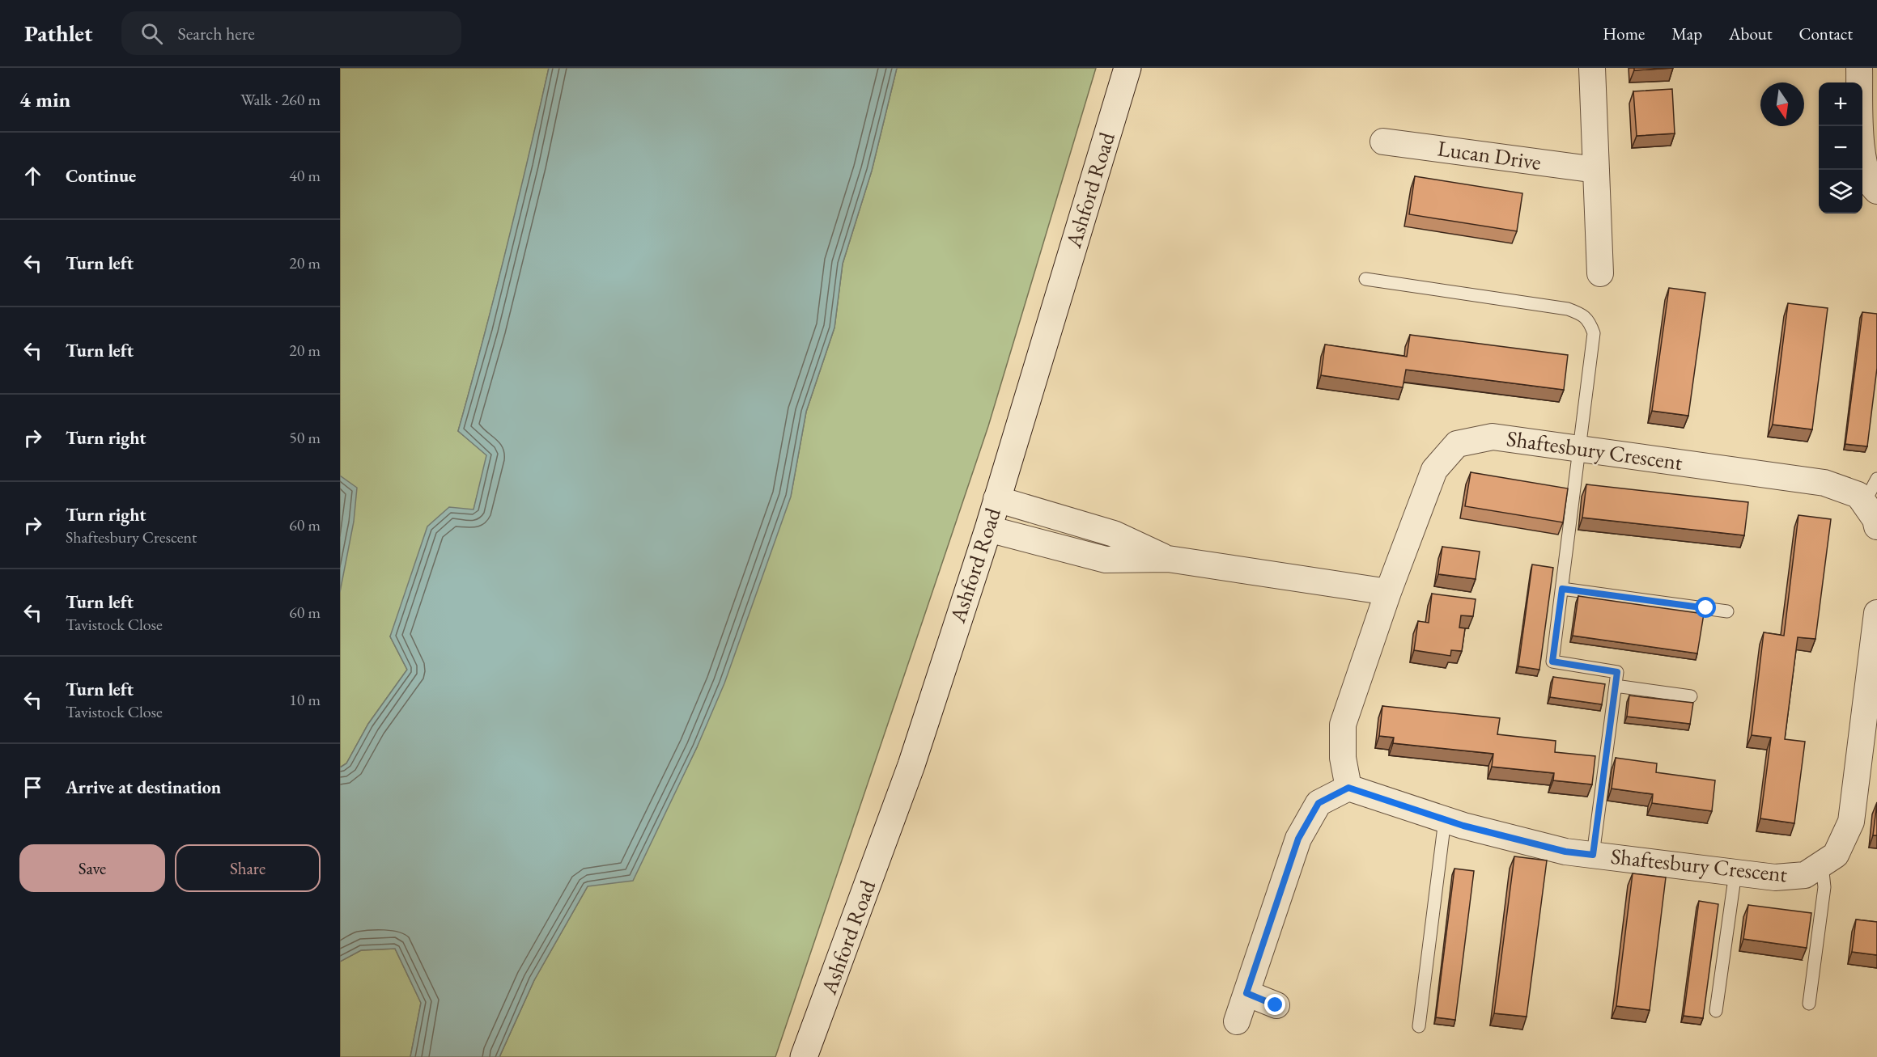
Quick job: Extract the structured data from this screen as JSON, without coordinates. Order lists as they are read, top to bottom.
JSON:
{
  "streets": {
    "main road": ["Ashford Road"],
    "street": ["Lucan Drive", "Shaftesbury Crescent"]
  },
  "north": "bottom",
  "page": {
    "header": "Pathlet",
    "search": "Search here",
    "nav": [
      "Home",
      "Map",
      "About",
      "Contact"
    ],
    "heading": ["4 min", "Walk · 260 m"],
    "map_buttons": ["+", "−"],
    "list": [
      ["Continue", "40 m"],
      ["Turn left", "20 m"],
      ["Turn left", "20 m"],
      ["Turn right", "50 m"],
      ["Turn right", "Shaftesbury Crescent", "60 m"],
      ["Turn left", "Tavistock Close", "60 m"],
      ["Turn left", "Tavistock Close", "10 m"],
      "Arrive at destination"
    ],
    "buttons": ["Save", "Share"]
  }
}
